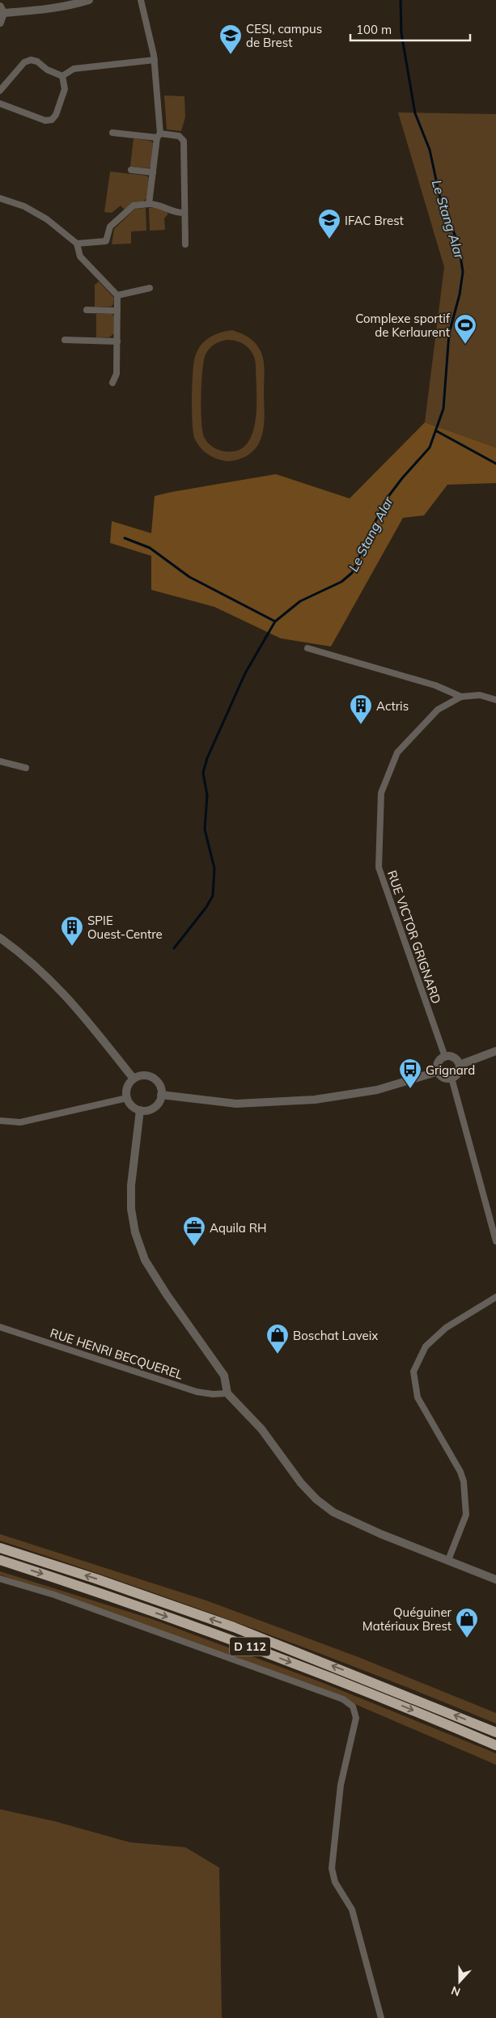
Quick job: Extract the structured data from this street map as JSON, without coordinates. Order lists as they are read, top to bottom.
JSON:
{
  "streets": {
    "highway": ["D 112"],
    "street": ["RUE VICTOR GRIGNARD", "RUE HENRI BECQUEREL"]
  },
  "water": ["Le Stang Alar"],
  "places": {
    "school or university": ["CESI, campus de Brest", "IFAC Brest"],
    "sports": ["Complexe sportif de Kerlaurent"],
    "building": ["Actris", "SPIE Ouest-Centre"],
    "bus stop": ["Grignard"],
    "office": ["Aquila RH"],
    "shop": ["Boschat Laveix", "Quéguiner Matériaux Brest"]
  },
  "scale_bar": "100 m",
  "north": "bottom"
}
